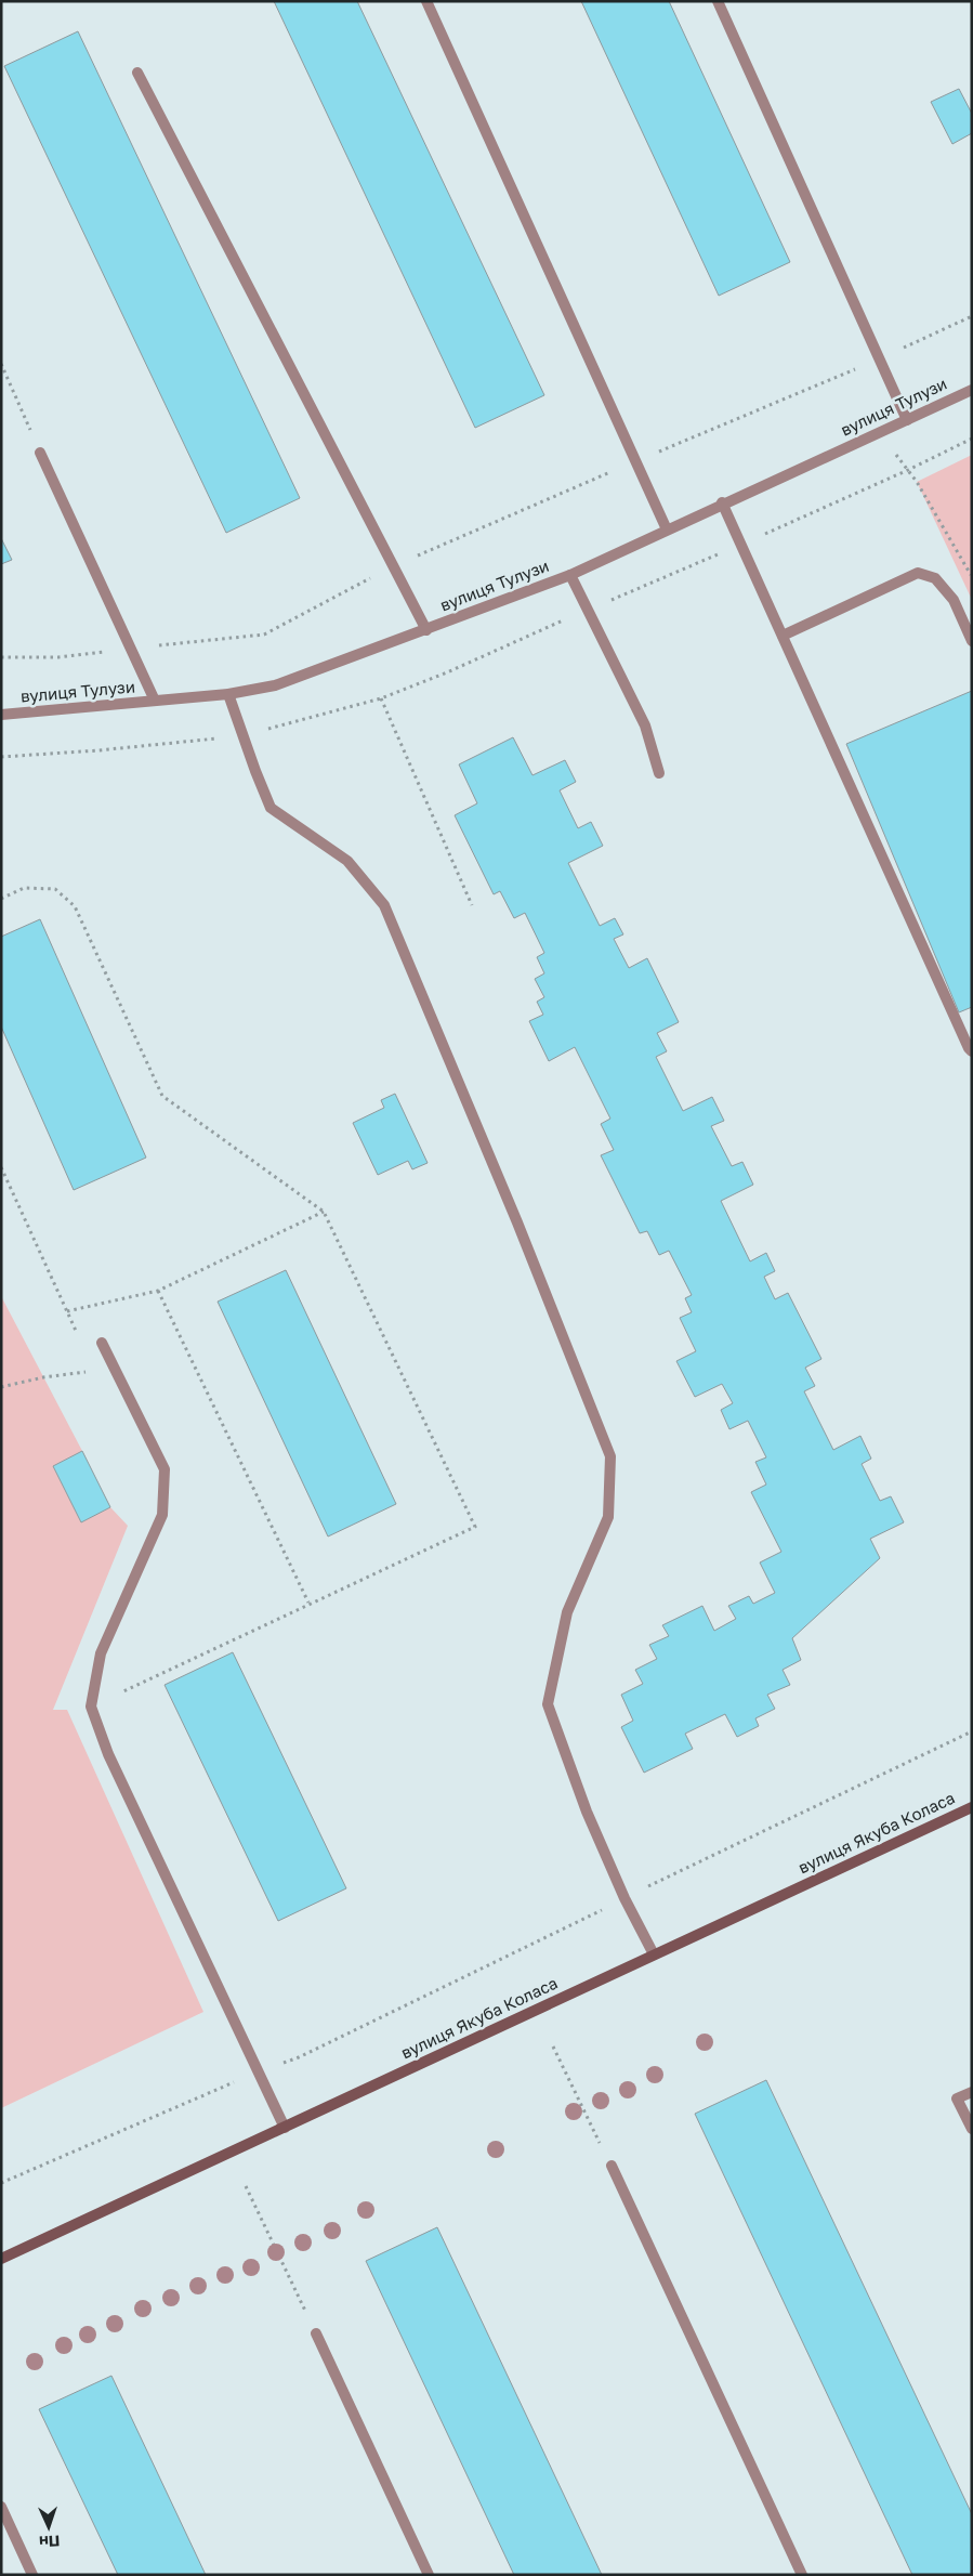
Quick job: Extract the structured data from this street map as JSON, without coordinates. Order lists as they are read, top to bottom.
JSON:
{
  "streets": {
    "street": ["вулиця Тулузи", "вулиця Якуба Коласа"]
  },
  "north": "bottom"
}
